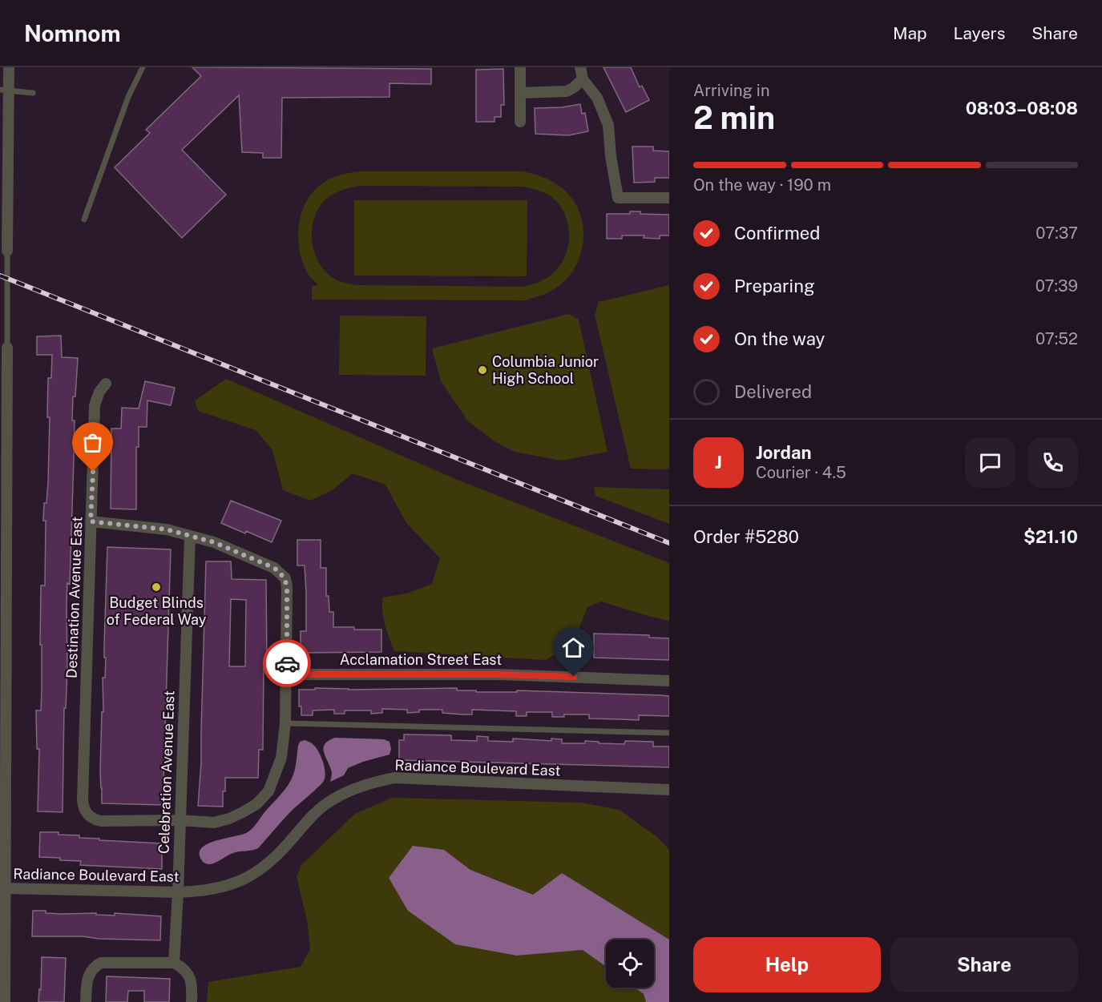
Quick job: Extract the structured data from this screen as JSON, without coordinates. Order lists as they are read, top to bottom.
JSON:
{
  "streets": {
    "street": [
      "Destination Avenue East",
      "Acclamation Street East",
      "Radiance Boulevard East",
      "Celebration Avenue East"
    ]
  },
  "crossings": [
    ["Destination Avenue East", "Celebration Avenue East"],
    ["Radiance Boulevard East", "Celebration Avenue East"]
  ],
  "places": ["Columbia Junior High School", "Budget Blinds of Federal Way"],
  "page": {
    "header": "Nomnom",
    "nav": ["Map", "Layers", "Share"],
    "heading": ["2 min", "Arriving in", "08:03–08:08"],
    "panel": [
      "Jordan",
      "Courier · 4.5",
      "Order #5280",
      "$21.10"
    ],
    "bar": "On the way · 190 m",
    "list": [
      ["Confirmed", "07:37"],
      ["Preparing", "07:39"],
      ["On the way", "07:52"],
      "Delivered"
    ],
    "round": "J",
    "buttons": ["Help", "Share"]
  }
}
